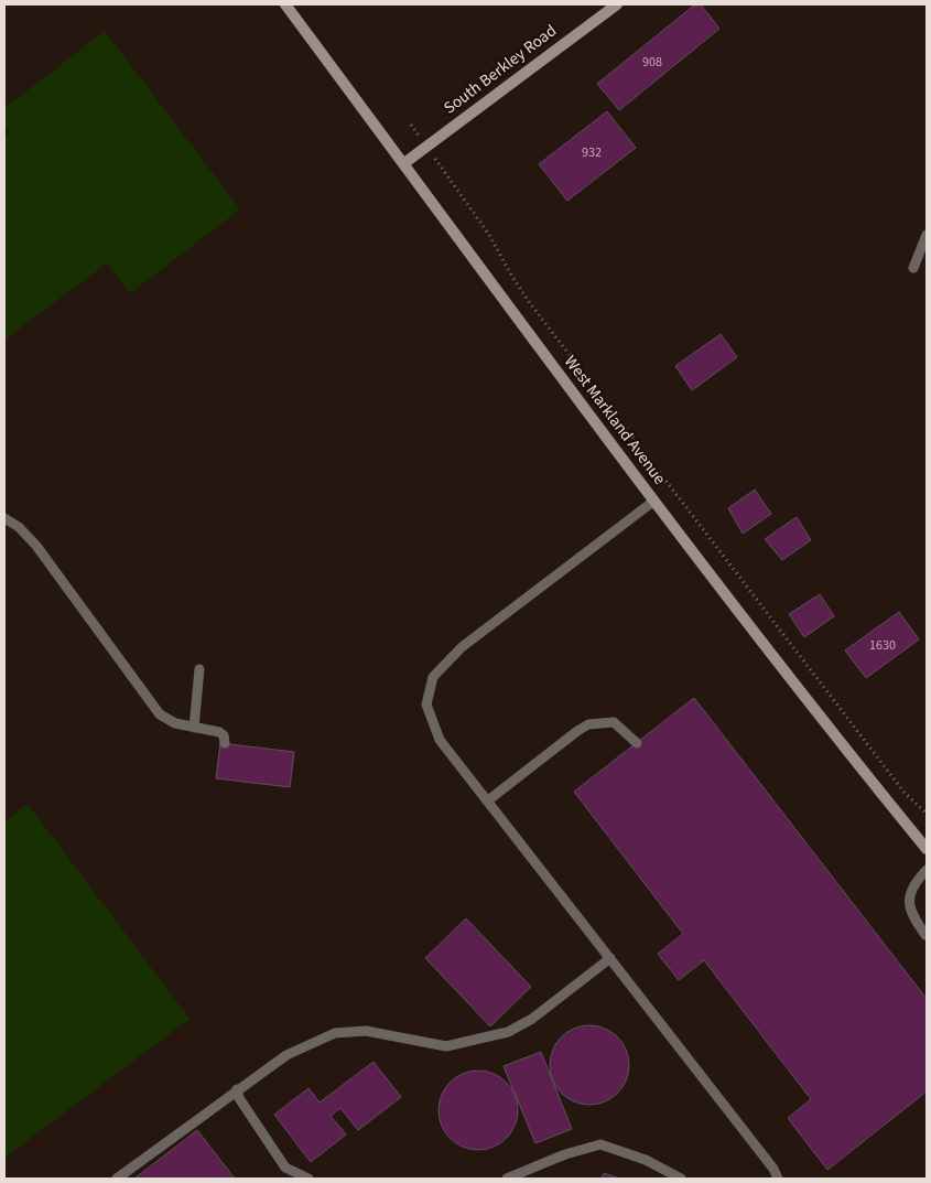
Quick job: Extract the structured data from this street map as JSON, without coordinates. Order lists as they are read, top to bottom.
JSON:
{
  "streets": {
    "main road": ["South Berkley Road", "West Markland Avenue"]
  },
  "crossings": [
    ["South Berkley Road", "West Markland Avenue"]
  ],
  "house_numbers": ["908", "932", "1630"]
}
